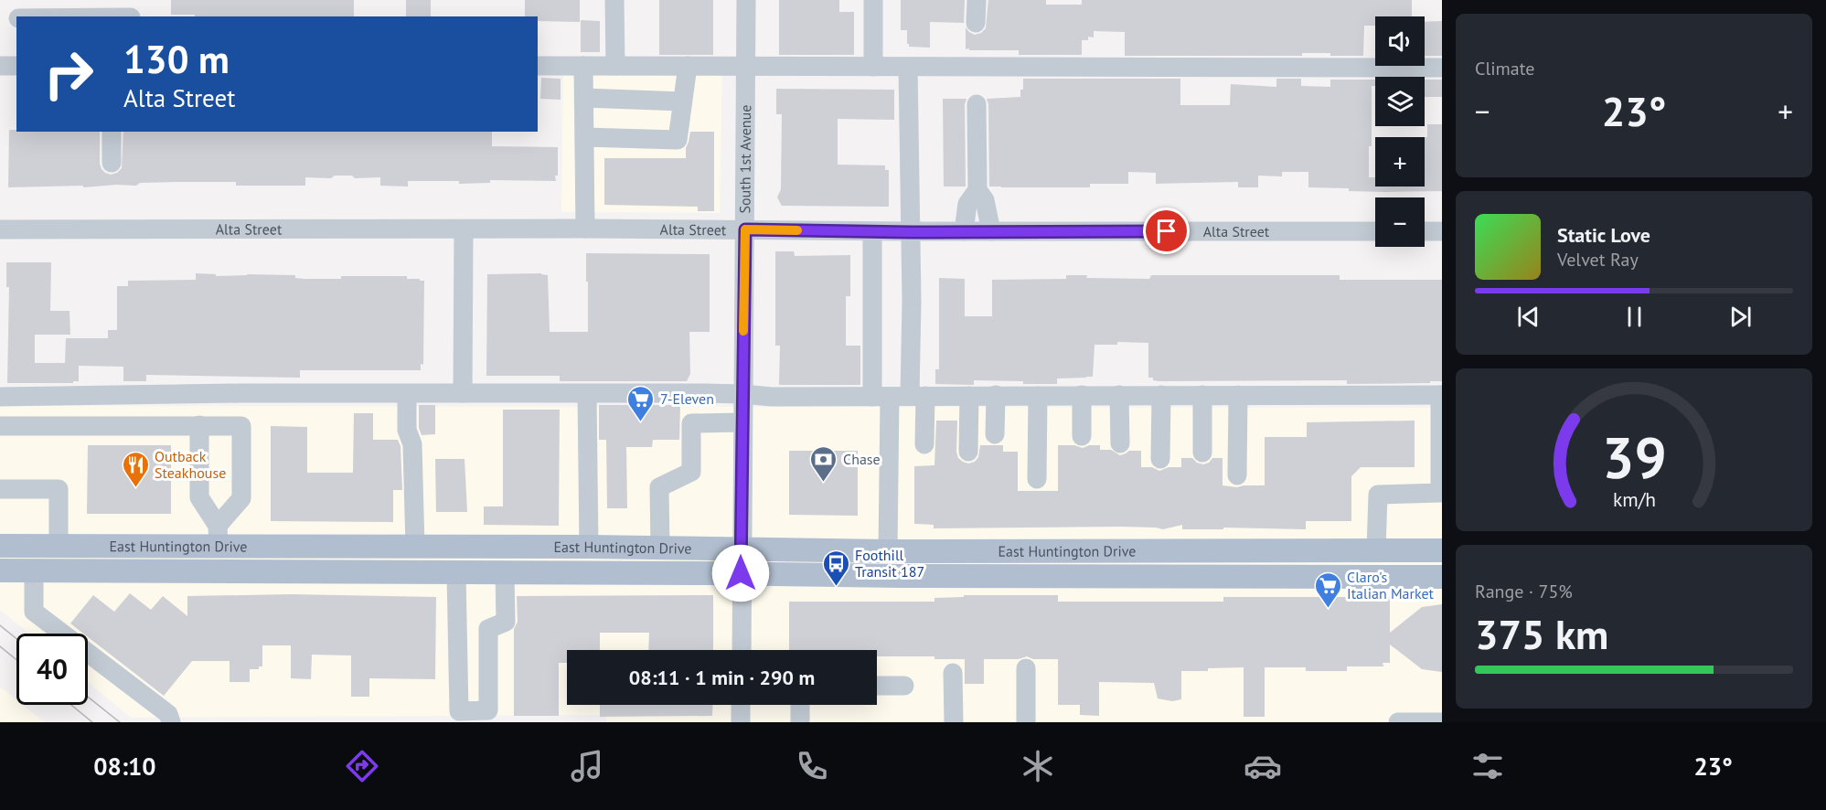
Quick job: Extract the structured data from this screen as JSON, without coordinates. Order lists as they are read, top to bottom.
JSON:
{
  "streets": {
    "main road": ["East Huntington Drive"],
    "street": ["South 1st Avenue", "Alta Street"]
  },
  "crossings": [
    ["South 1st Avenue", "Alta Street"],
    ["South 1st Avenue", "East Huntington Drive"]
  ],
  "places": {
    "supermarket": ["7-Eleven", "Claro's Italian Market"],
    "bank": ["Chase"],
    "restaurant": ["Outback Steakhouse"],
    "bus stop": ["Foothill Transit 187"]
  },
  "page": {
    "tile": [
      "Climate",
      ["Range · 75%", "375 km"]
    ],
    "map_buttons": ["+", "−"],
    "turn": ["130 m", "Alta Street"],
    "heat": ["−", "23°", "+"],
    "song": ["Static Love", "Velvet Ray"],
    "limit": "40",
    "trip": "08:11 · 1 min · 290 m",
    "tabs": ["08:10", "23°"],
    "gauge": ["39", "km/h"]
  }
}
